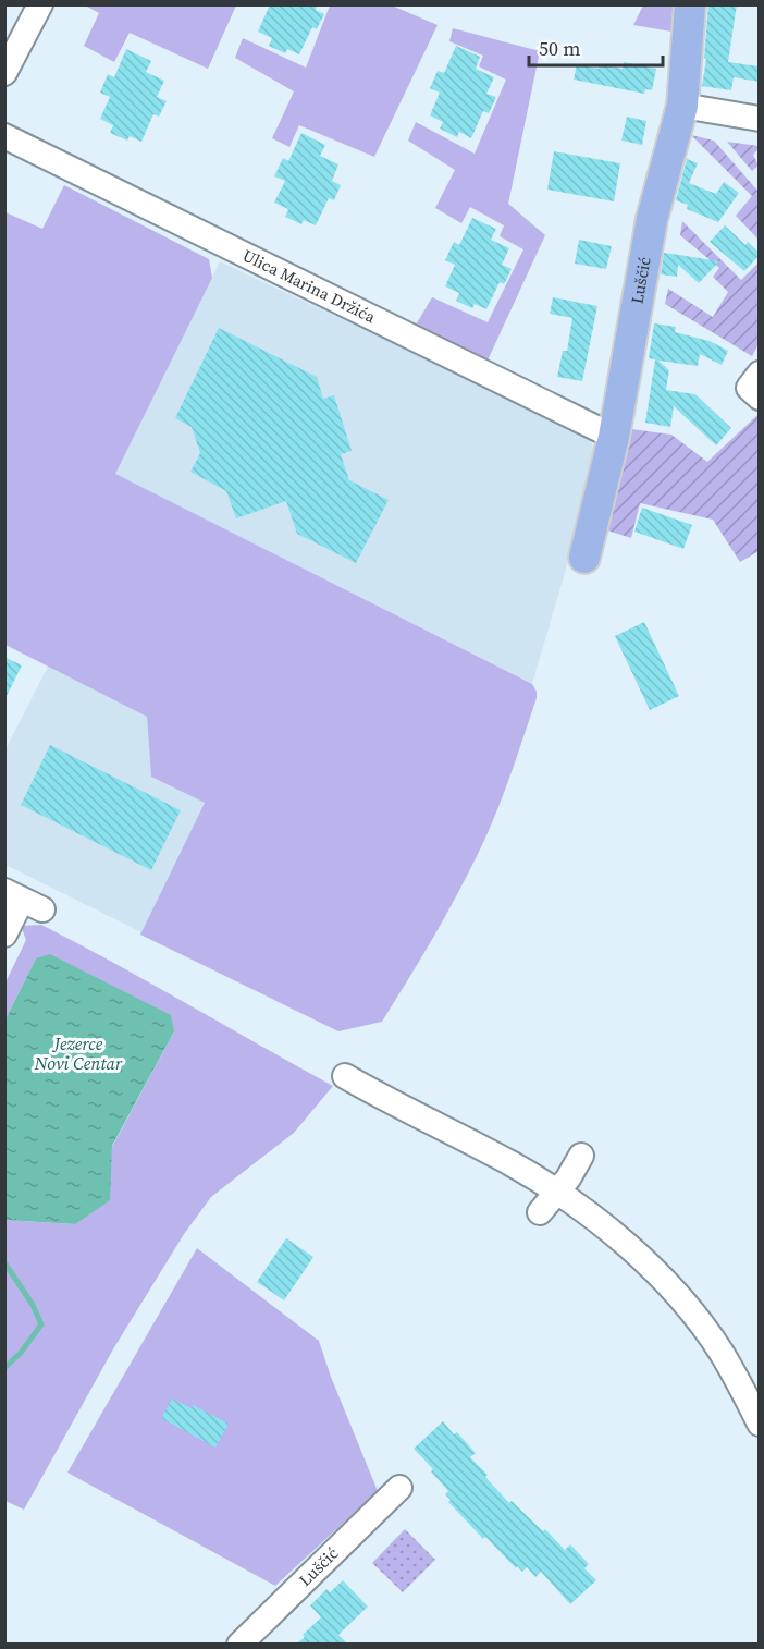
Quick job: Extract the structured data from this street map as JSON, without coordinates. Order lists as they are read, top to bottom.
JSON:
{
  "streets": {
    "main road": ["Luščić"],
    "street": ["Ulica Marina Držića"]
  },
  "crossings": [
    ["Luščić", "Ulica Marina Držića"]
  ],
  "water": ["Jezerce Novi Centar"],
  "scale_bar": "50 m"
}
